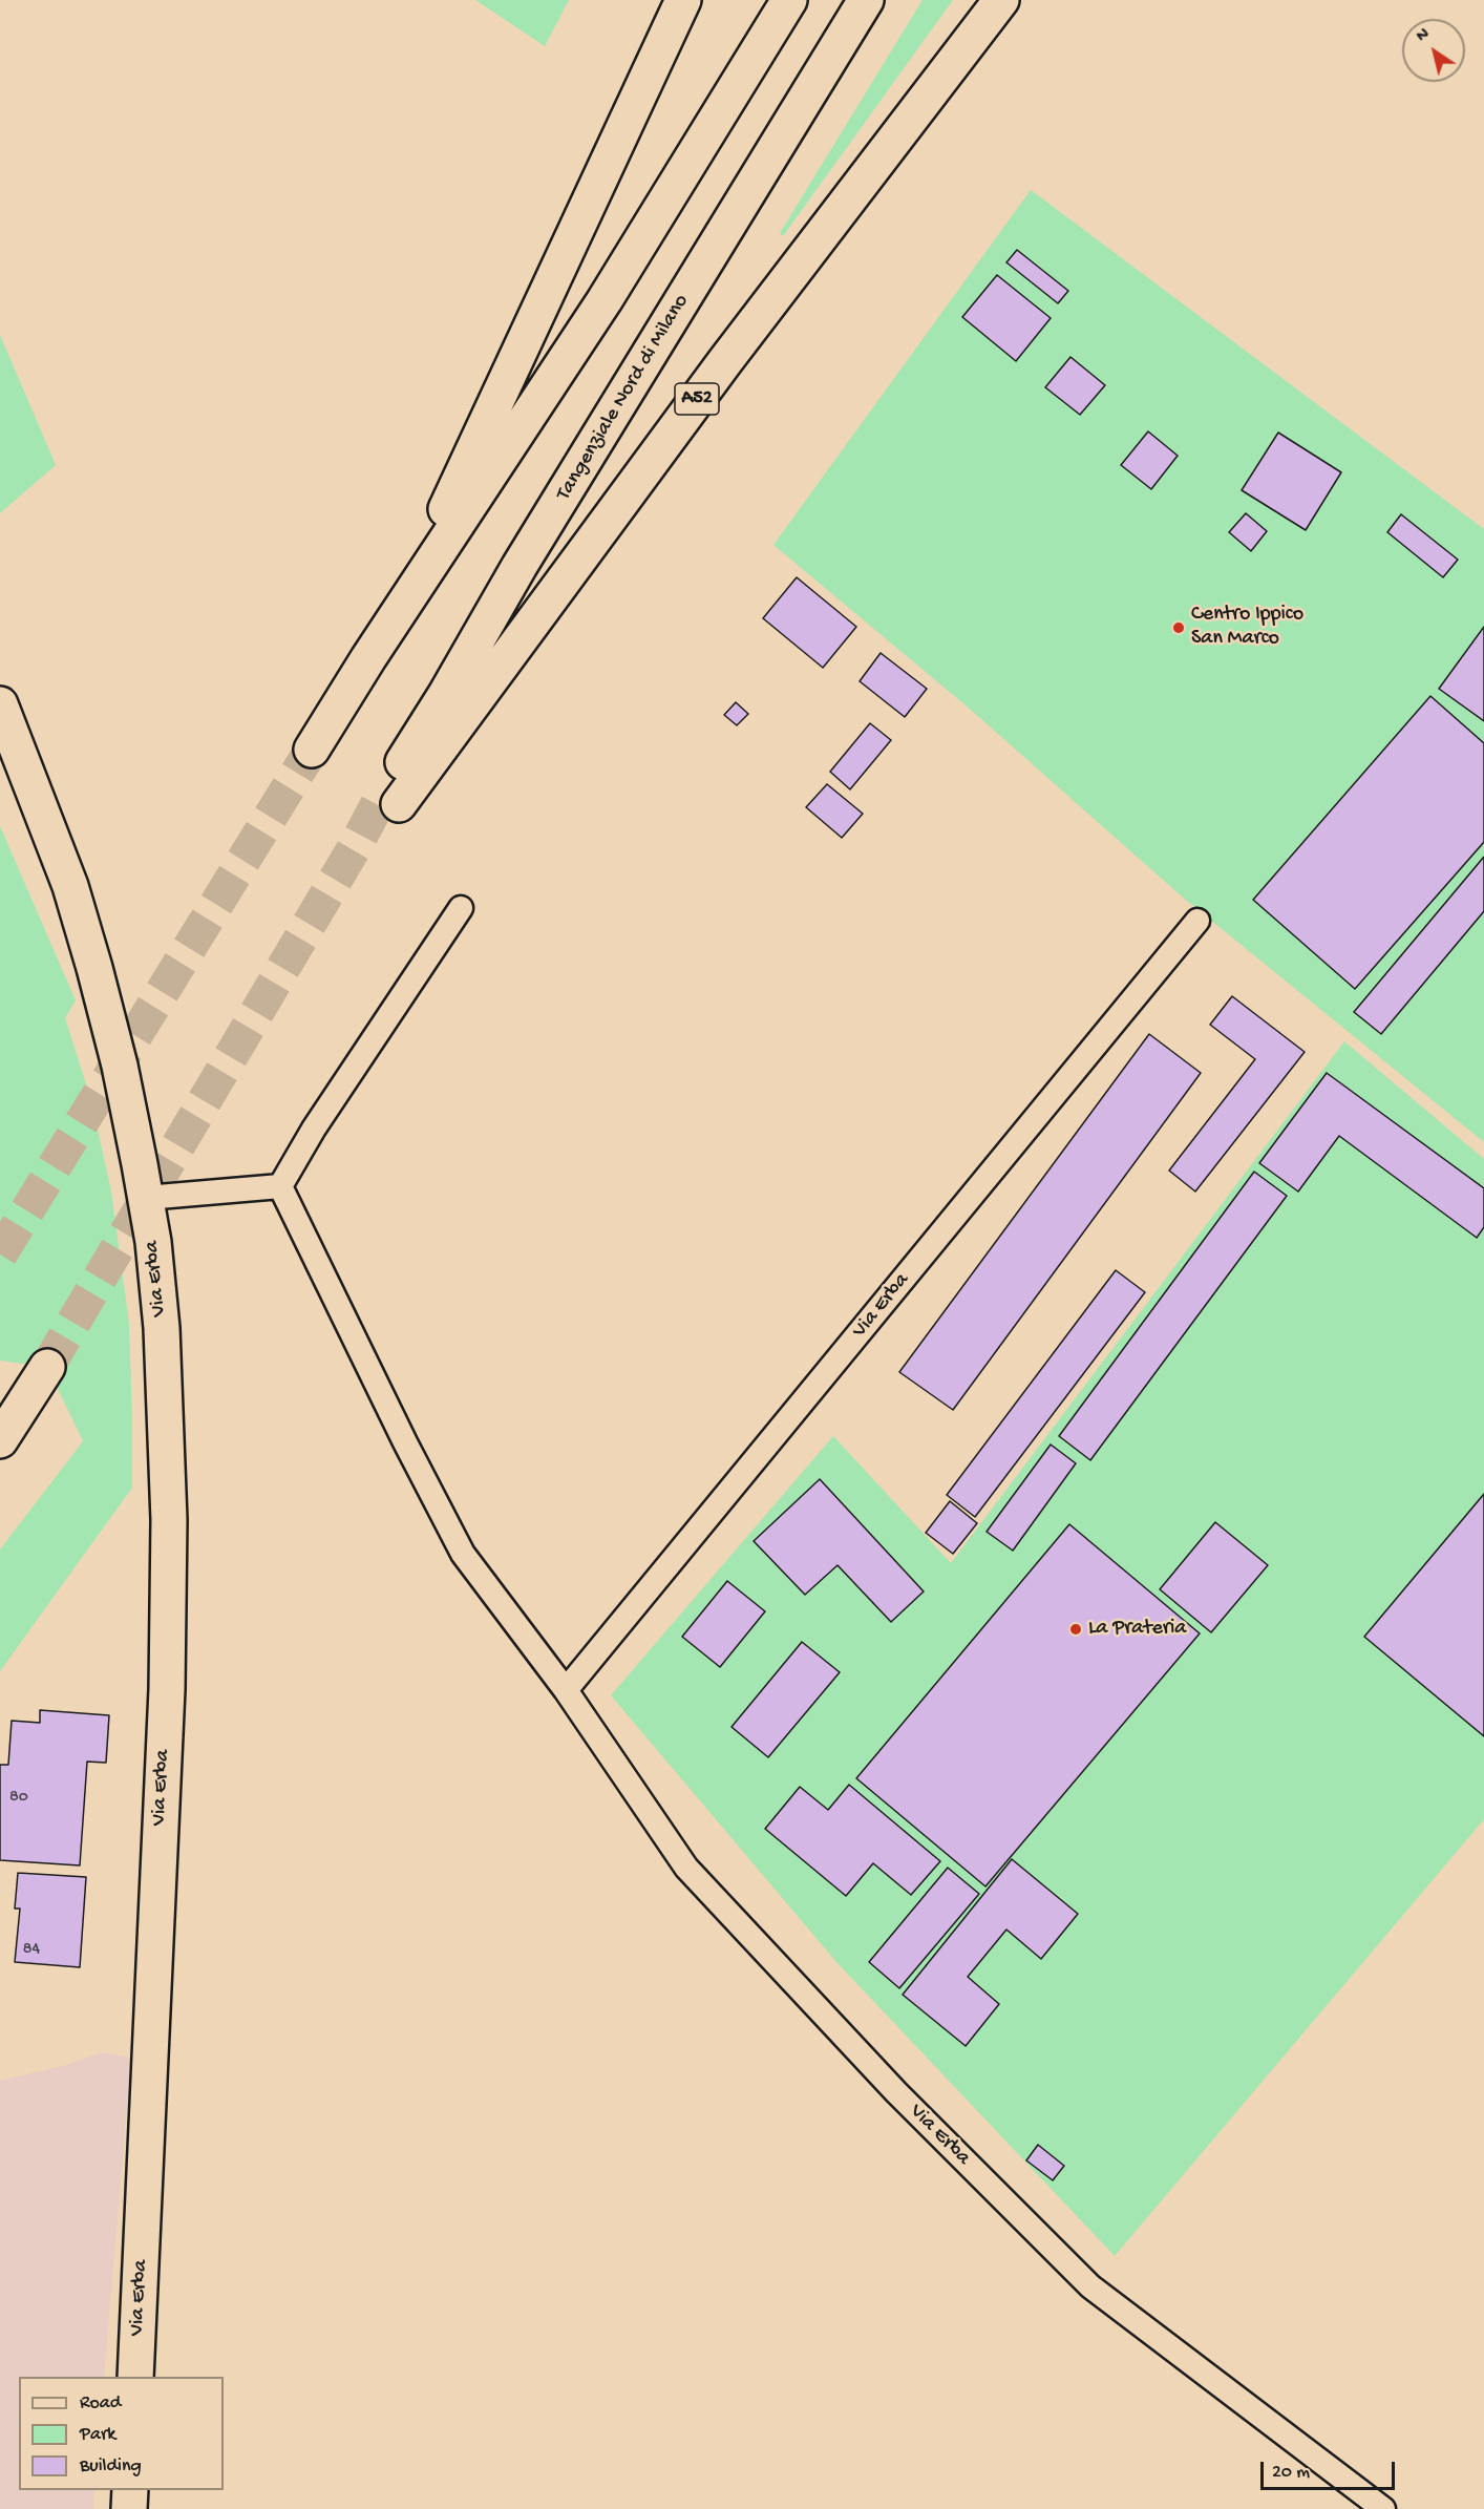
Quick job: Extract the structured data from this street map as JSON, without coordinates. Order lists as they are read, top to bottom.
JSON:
{
  "streets": {
    "main road": ["Tangenziale Nord di Milano", "A52", "Via Erba"]
  },
  "places": ["Centro Ippico San Marco", "La Prateria"],
  "house_numbers": ["80", "84"],
  "legend": ["Road", "Park", "Building"],
  "scale_bar": "20 m",
  "north": "top left"
}
